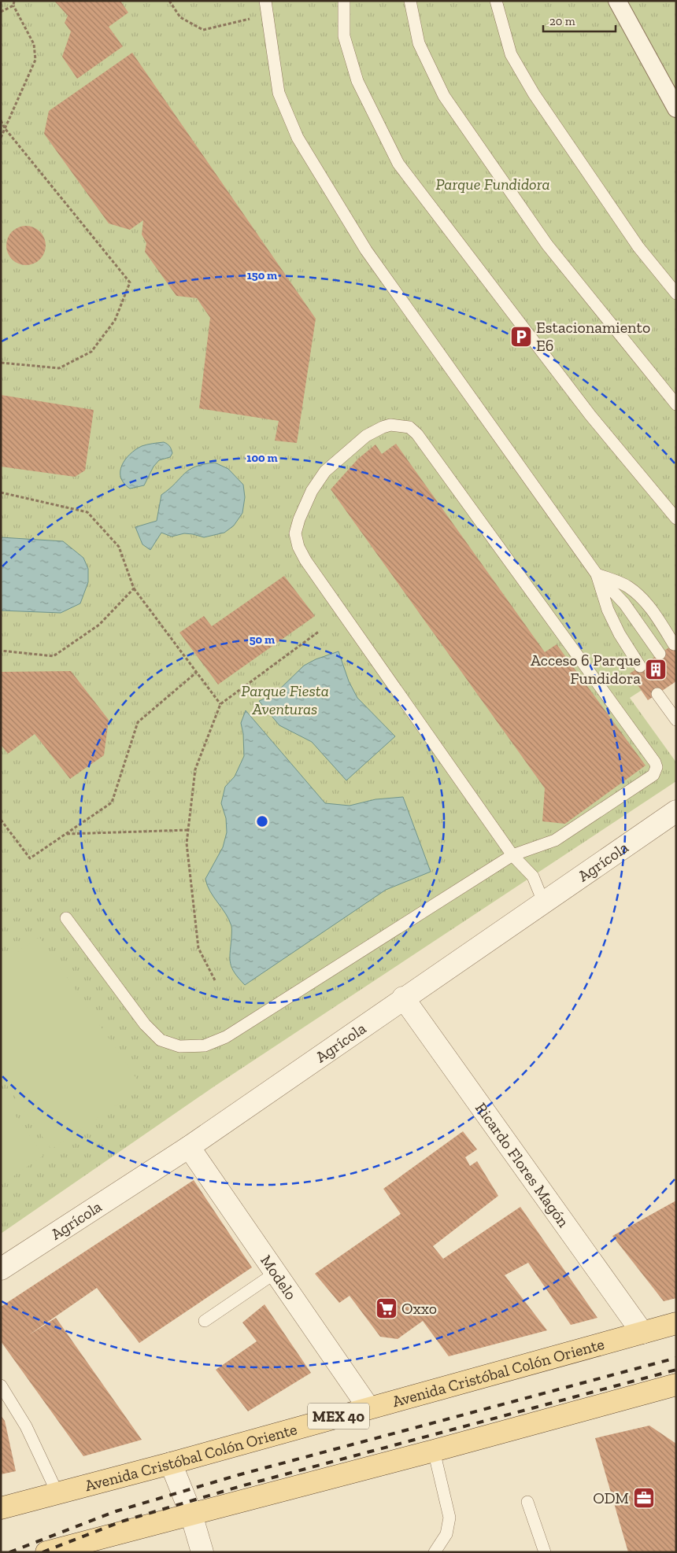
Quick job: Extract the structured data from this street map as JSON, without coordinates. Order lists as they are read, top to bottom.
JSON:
{
  "streets": {
    "main road": ["Avenida Cristóbal Colón Oriente", "MEX 40"],
    "street": ["Agrícola", "Ricardo Flores Magón", "Modelo"]
  },
  "crossings": [
    ["Agrícola", "Ricardo Flores Magón"],
    ["Agrícola", "Modelo"],
    ["Ricardo Flores Magón", "Avenida Cristóbal Colón Oriente"],
    ["Modelo", "Avenida Cristóbal Colón Oriente"]
  ],
  "parks": ["Parque Fundidora", "Parque Fiesta Aventuras"],
  "places": {
    "parking": ["Estacionamiento E6"],
    "building": ["Acceso 6 Parque Fundidora"],
    "supermarket": ["Oxxo"],
    "office": ["ODM"]
  },
  "scale_bar": "20 m",
  "rings": ["150 m", "100 m", "50 m"]
}
